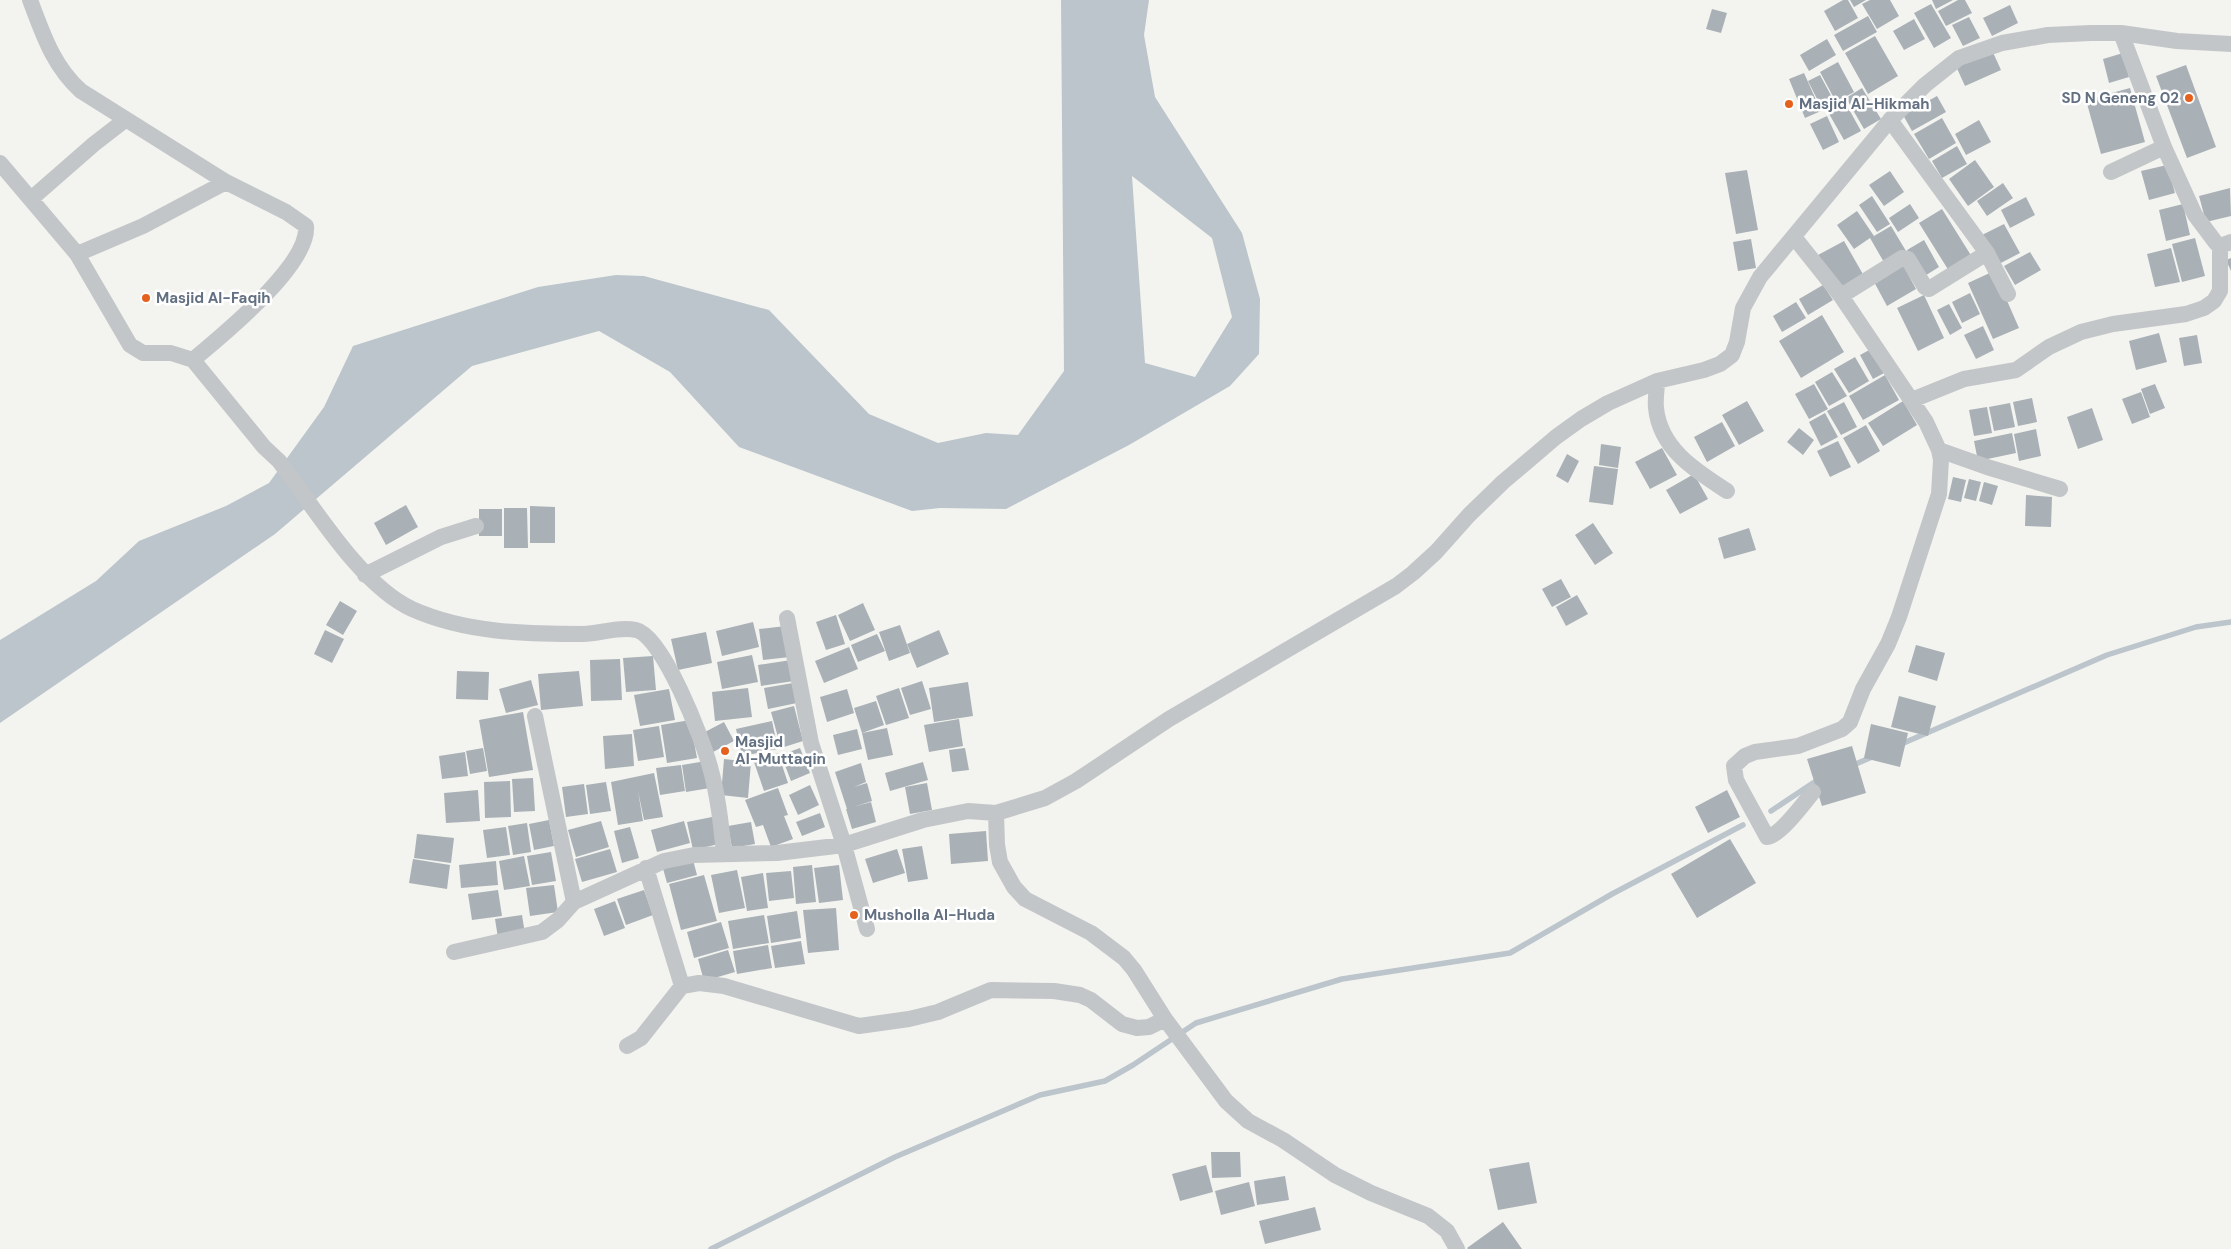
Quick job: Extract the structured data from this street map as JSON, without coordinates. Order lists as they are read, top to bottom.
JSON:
{
  "places": [
    "SD N Geneng 02",
    "Masjid Al-Hikmah",
    "Masjid Al-Faqih",
    "Masjid Al-Muttaqin",
    "Musholla Al-Huda"
  ]
}
